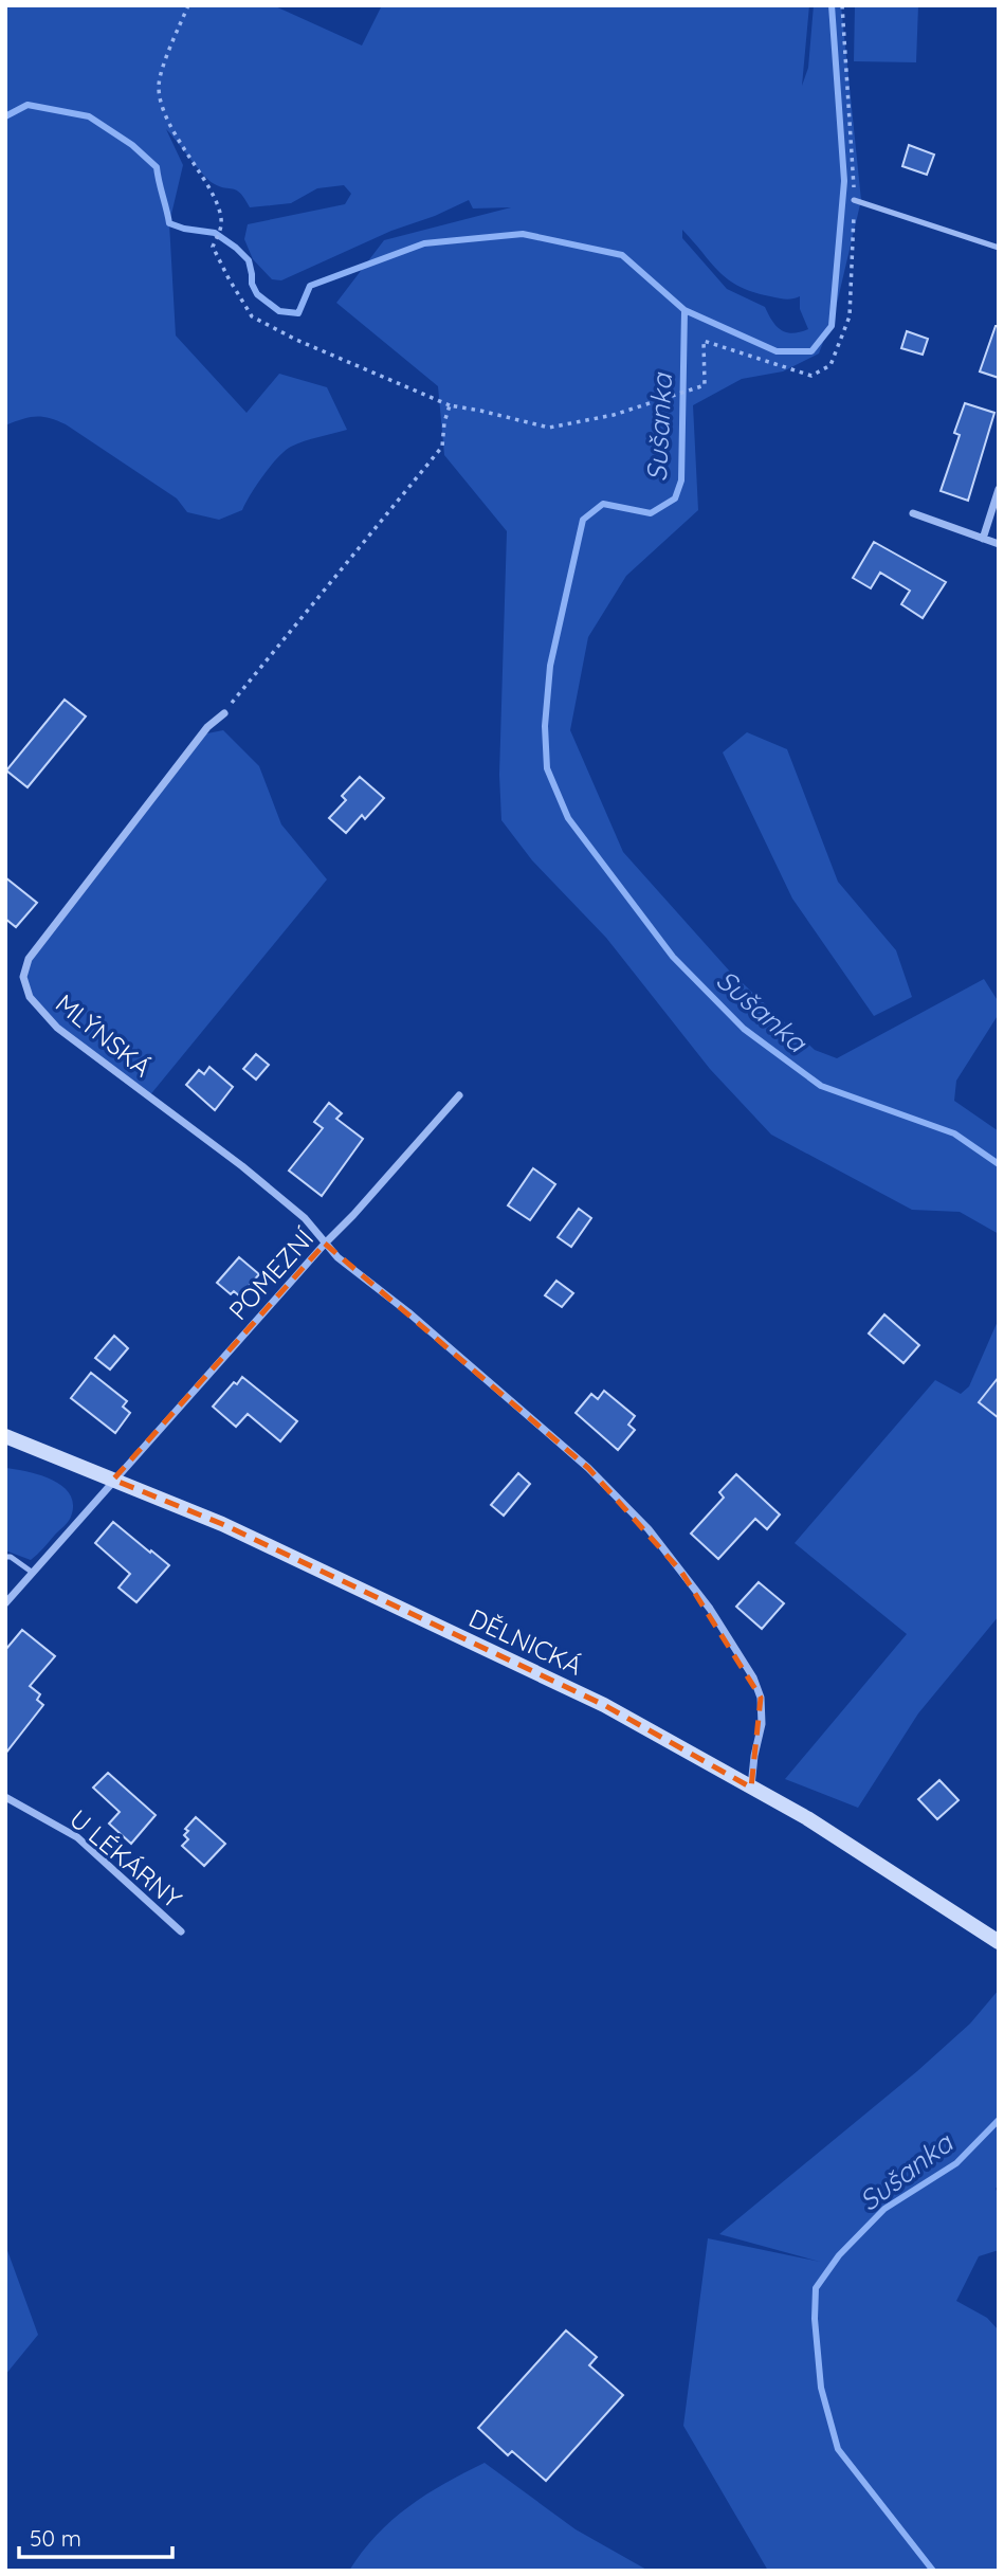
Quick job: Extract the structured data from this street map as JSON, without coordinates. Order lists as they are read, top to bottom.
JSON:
{
  "streets": {
    "main road": ["DĚLNICKÁ"],
    "street": ["MLÝNSKÁ", "POMEZNÍ", "U LÉKÁRNY"]
  },
  "crossings": [
    ["MLÝNSKÁ", "POMEZNÍ"],
    ["MLÝNSKÁ", "DĚLNICKÁ"],
    ["POMEZNÍ", "DĚLNICKÁ"]
  ],
  "water": ["Sušanka"],
  "scale_bar": "50 m"
}
